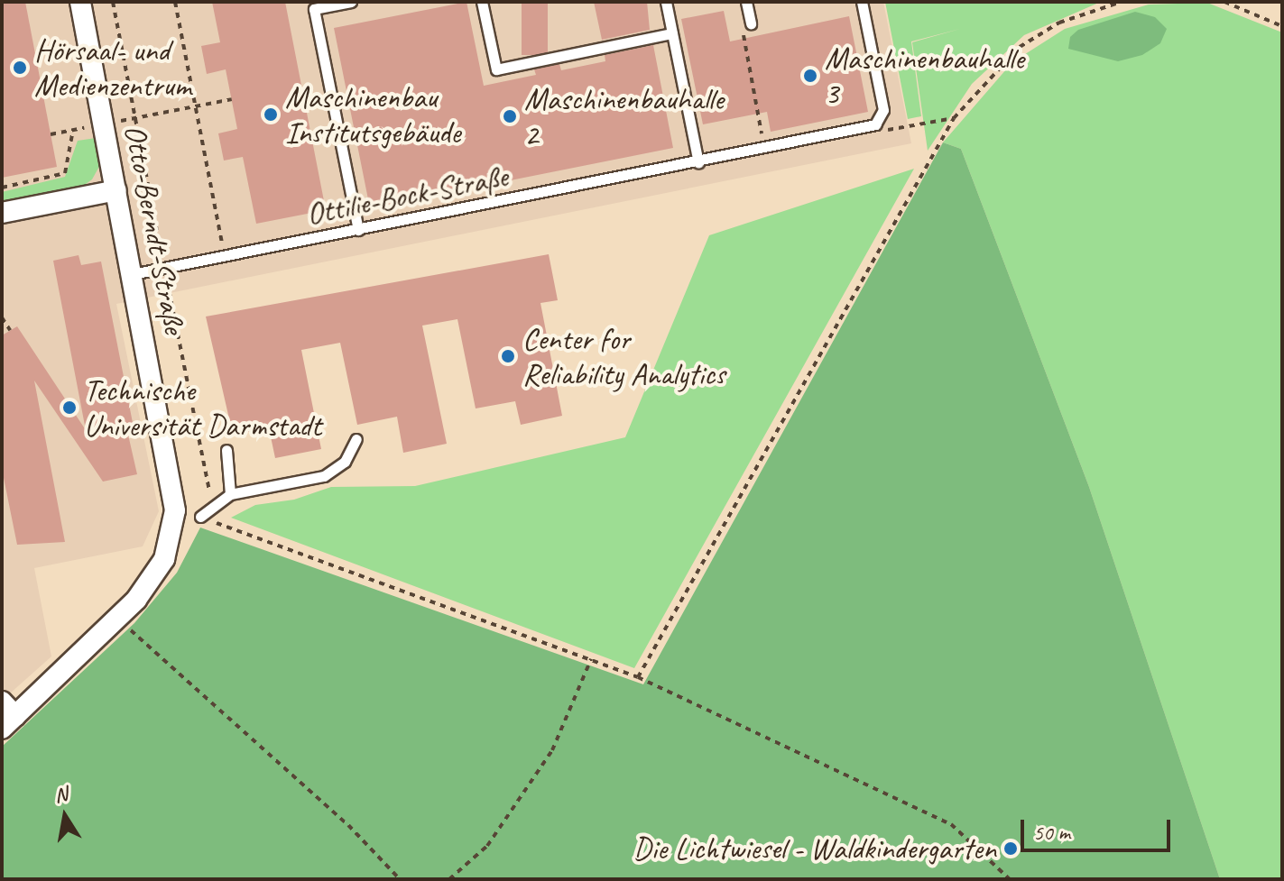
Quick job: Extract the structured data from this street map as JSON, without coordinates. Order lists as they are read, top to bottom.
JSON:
{
  "streets": {
    "street": ["Otto-Berndt-Straße"],
    "lane": ["Ottilie-Bock-Straße"]
  },
  "crossings": [
    ["Ottilie-Bock-Straße", "Otto-Berndt-Straße"]
  ],
  "places": [
    "Hörsaal- und Medienzentrum",
    "Maschinenbauhalle 3",
    "Maschinenbau Institutsgebäude",
    "Maschinenbauhalle 2",
    "Center for Reliability Analytics",
    "Technische Universität Darmstadt",
    "Die Lichtwiesel - Waldkindergarten"
  ],
  "scale_bar": "50 m",
  "north": "top"
}
